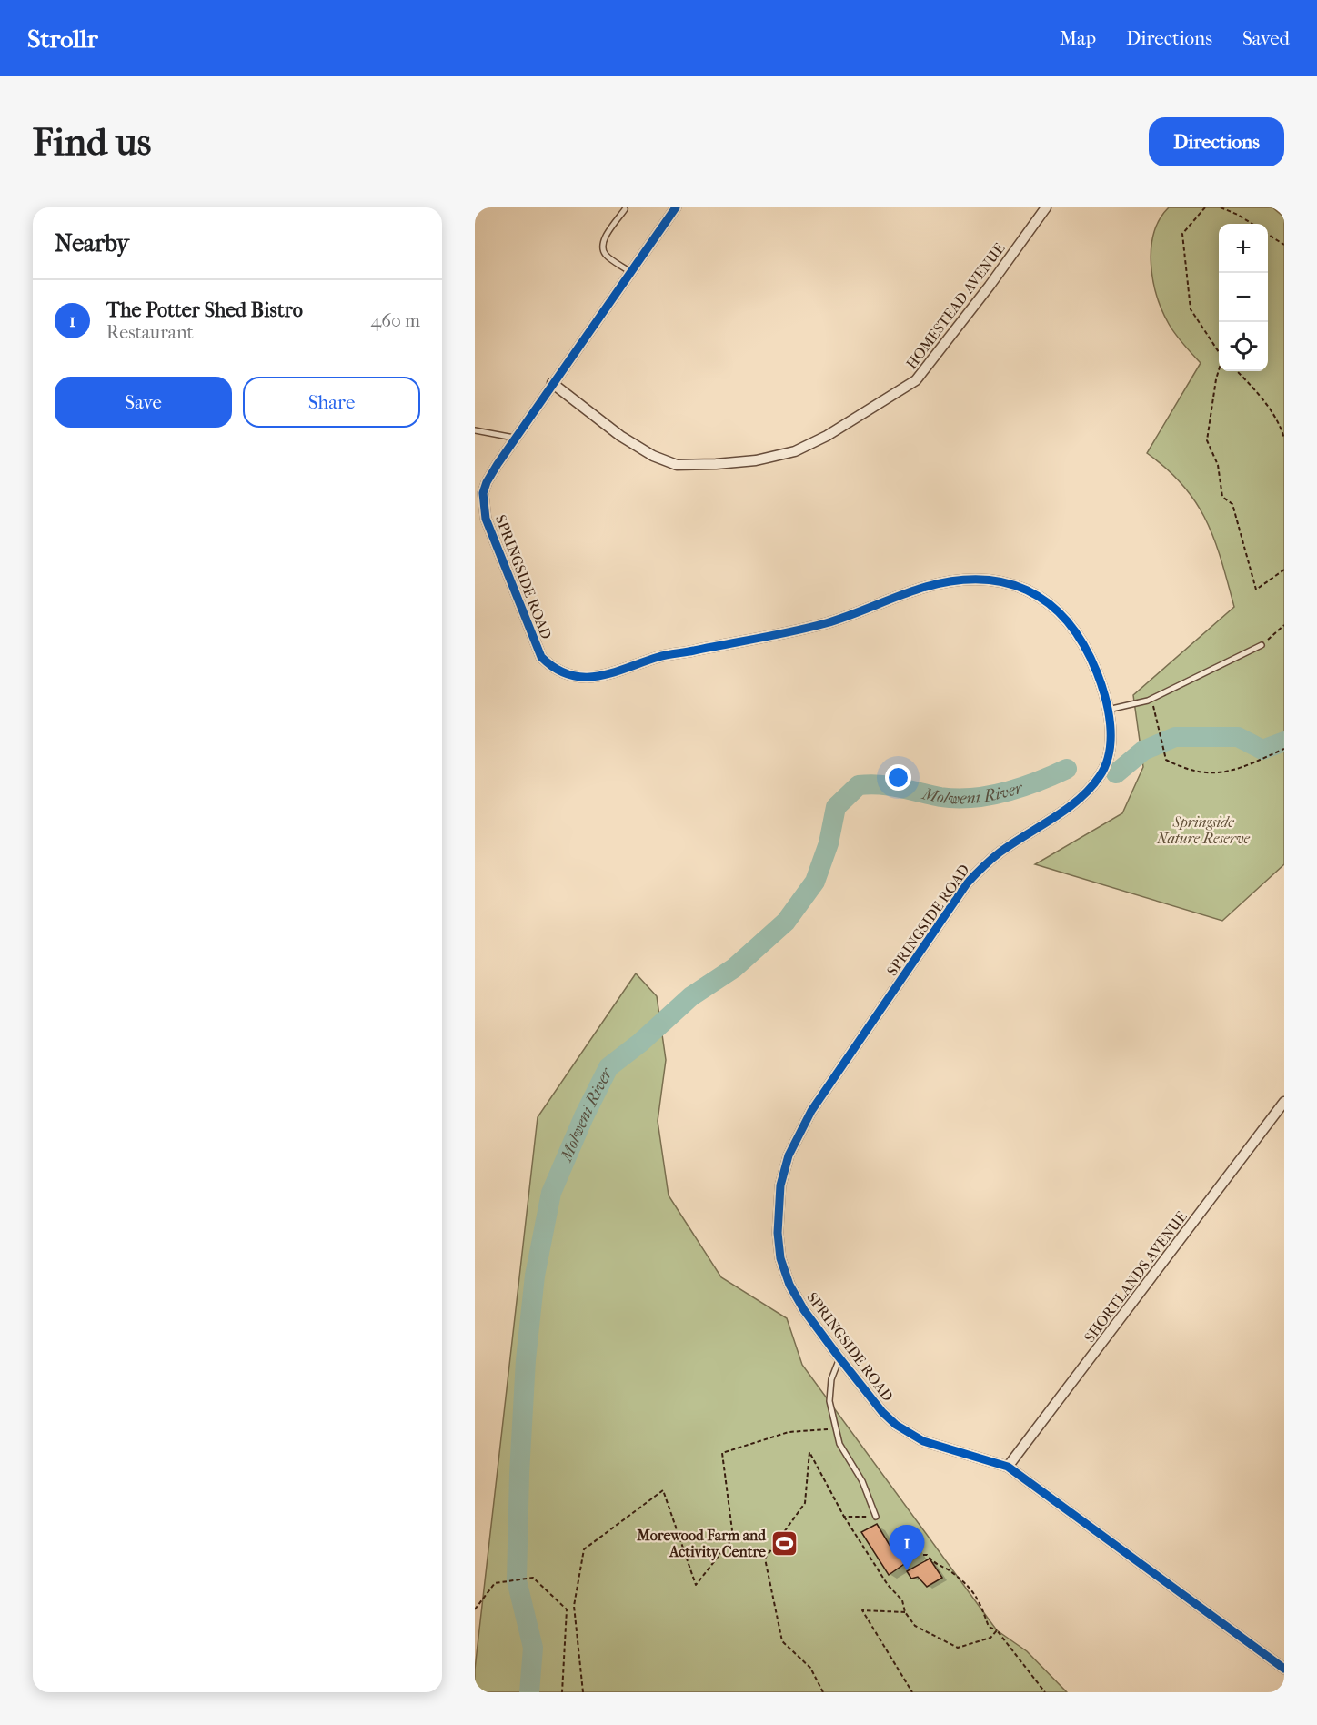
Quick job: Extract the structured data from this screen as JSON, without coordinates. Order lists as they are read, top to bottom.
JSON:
{
  "streets": {
    "street": ["HOMESTEAD AVENUE", "SPRINGSIDE ROAD", "SHORTLANDS AVENUE"]
  },
  "crossings": [
    ["HOMESTEAD AVENUE", "SPRINGSIDE ROAD"],
    ["SPRINGSIDE ROAD", "SHORTLANDS AVENUE"]
  ],
  "water": ["Molweni River"],
  "parks": ["Springside Nature Reserve"],
  "places": {
    "sports": ["Morewood Farm and Activity Centre"]
  },
  "page": {
    "header": "Strollr",
    "nav": ["Map", "Directions", "Saved"],
    "buttons": [
      "Directions",
      ["Save", "Share"]
    ],
    "title": "Find us",
    "heading": "Nearby",
    "map_buttons": ["+", "−"],
    "list": [
      {
        "mark": "1",
        "name": "The Potter Shed Bistro",
        "note": "Restaurant",
        "value": "460 m"
      }
    ],
    "pins": "1"
  }
}
